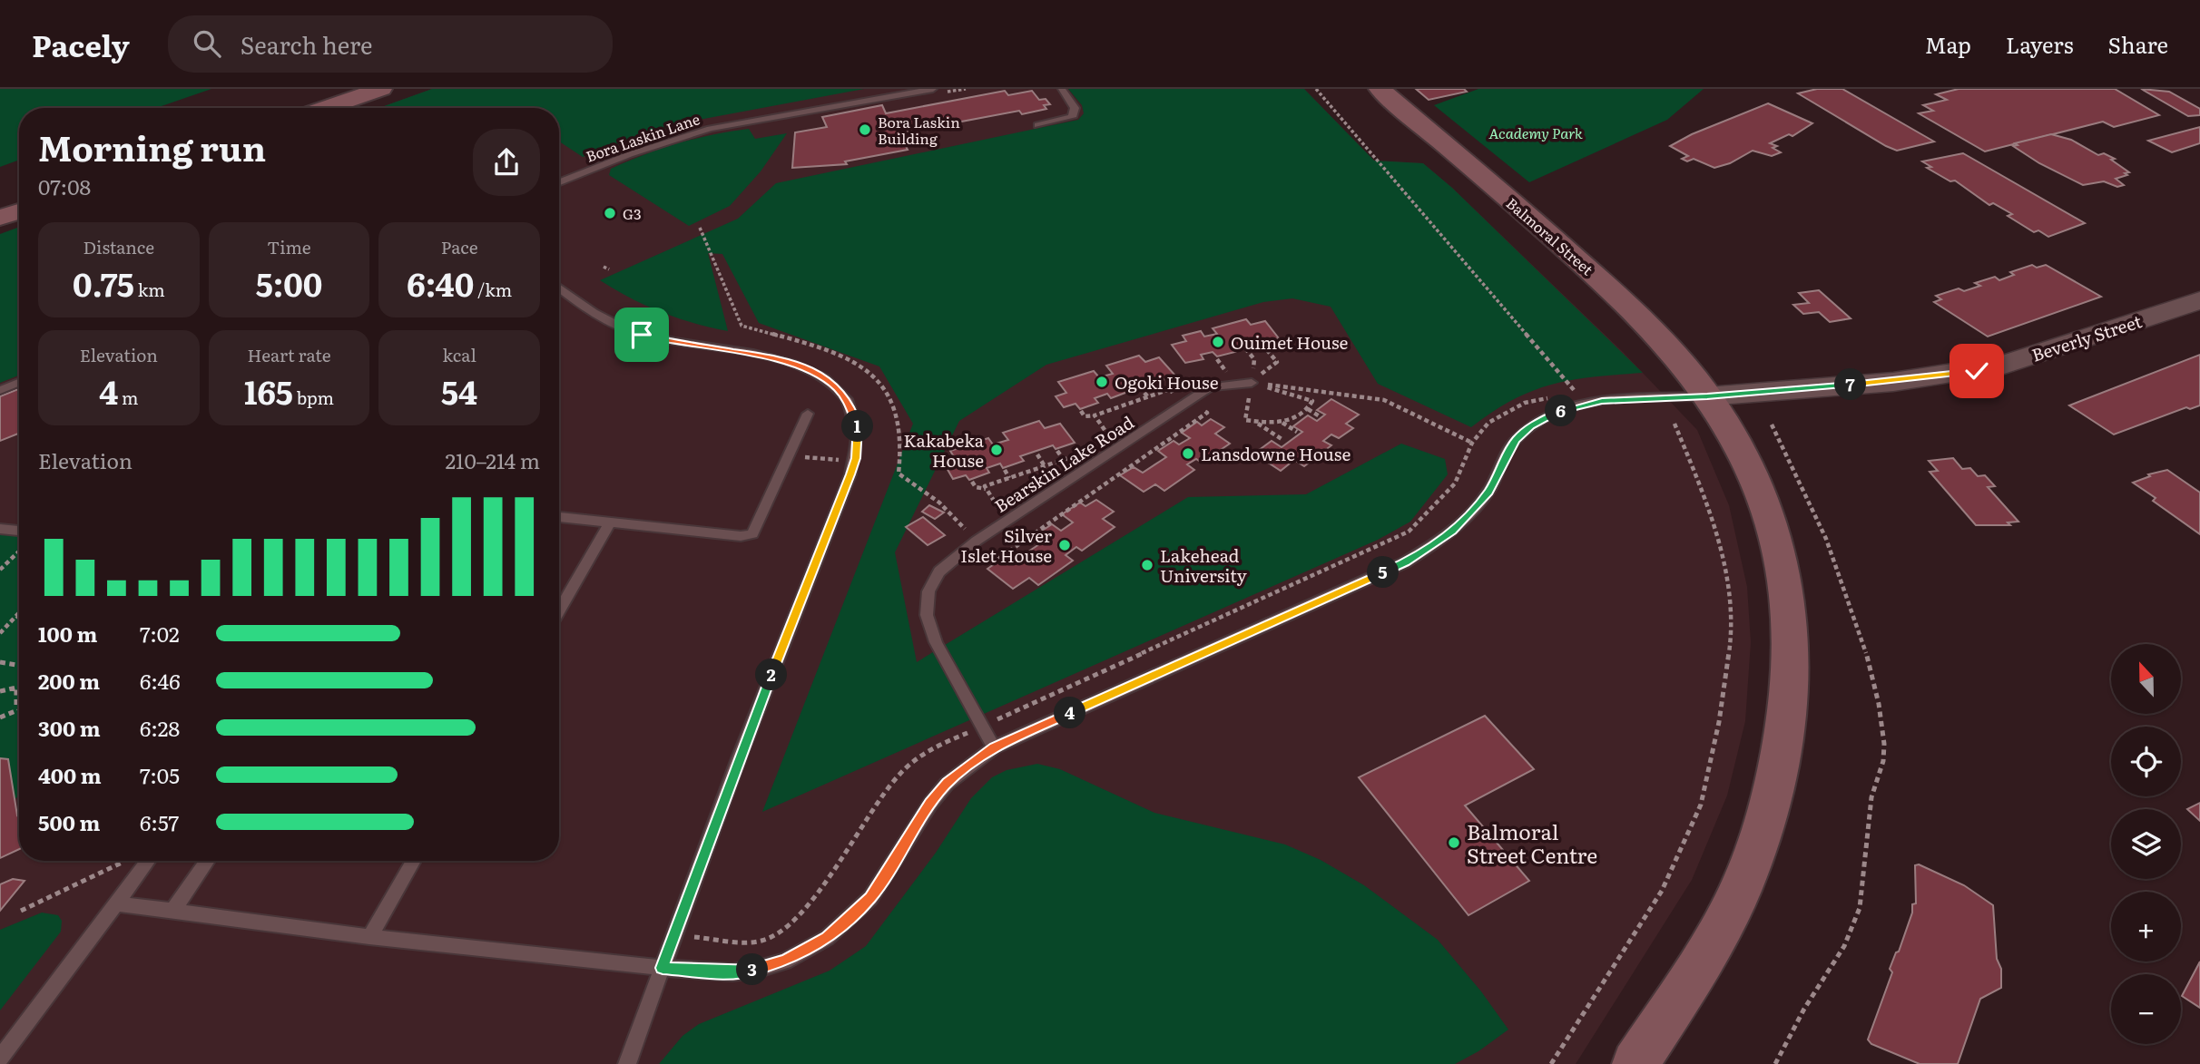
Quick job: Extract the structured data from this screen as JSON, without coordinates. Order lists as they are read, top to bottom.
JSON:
{
  "streets": {
    "main road": ["Balmoral Street"],
    "street": ["Beverly Street"],
    "lane": ["Bora Laskin Lane", "Bearskin Lake Road"]
  },
  "crossings": [
    ["Balmoral Street", "Beverly Street"]
  ],
  "parks": ["Academy Park"],
  "places": [
    "Bora Laskin Building",
    "G3",
    "Ouimet House",
    "Ogoki House",
    "Kakabeka House",
    "Lansdowne House",
    "Silver Islet House",
    "Lakehead University",
    "Balmoral Street Centre"
  ],
  "north": "top",
  "page": {
    "header": "Pacely",
    "search": "Search here",
    "nav": ["Map", "Layers", "Share"],
    "heading": ["Morning run", "07:08"],
    "stats": [
      ["Distance", "0.75 km"],
      ["Time", "5:00"],
      ["Pace", "6:40 /km"],
      ["Elevation", "4 m"],
      ["Heart rate", "165 bpm"],
      ["kcal", "54"]
    ],
    "pins": [
      "7",
      "6",
      "1",
      "5",
      "2",
      "4",
      "3"
    ],
    "chart": ["Elevation", "210–214 m"],
    "list": [
      {
        "name": "100 m",
        "note": "7:02"
      },
      {
        "name": "200 m",
        "note": "6:46"
      },
      {
        "name": "300 m",
        "note": "6:28"
      },
      {
        "name": "400 m",
        "note": "7:05"
      },
      {
        "name": "500 m",
        "note": "6:57"
      }
    ],
    "map_buttons": ["+", "−"]
  }
}
